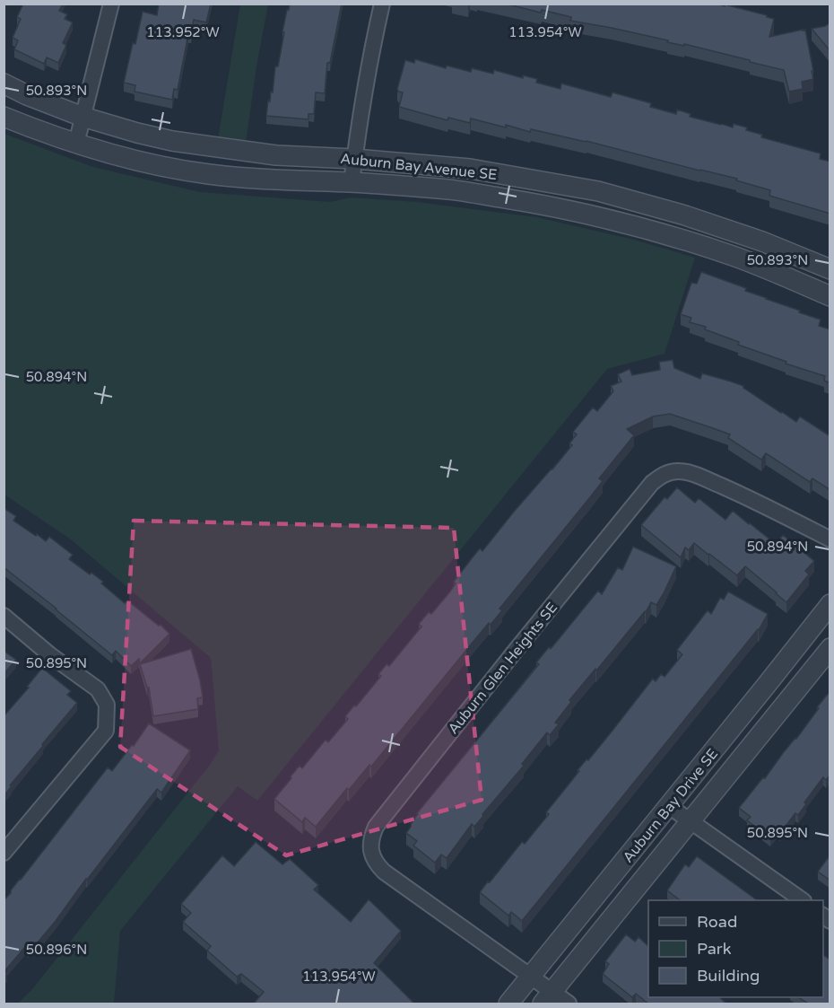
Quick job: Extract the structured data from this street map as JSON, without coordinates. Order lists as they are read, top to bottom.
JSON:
{
  "streets": {
    "street": ["Auburn Bay Avenue SE", "Auburn Glen Heights SE", "Auburn Bay Drive SE"]
  },
  "crossings": [
    ["Auburn Glen Heights SE", "Auburn Bay Drive SE"]
  ],
  "legend": ["Road", "Park", "Building"],
  "coordinates": [
    "113.952°W",
    "113.954°W",
    "50.893°N",
    "50.894°N",
    "50.895°N",
    "50.896°N"
  ]
}
